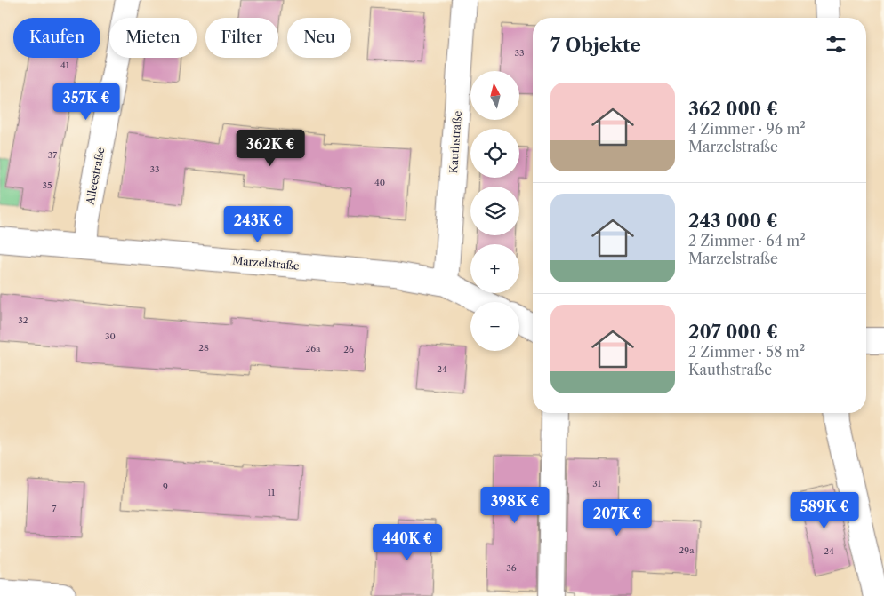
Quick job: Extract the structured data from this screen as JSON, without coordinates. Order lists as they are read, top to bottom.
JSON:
{
  "streets": {
    "street": ["Kauthstraße", "Alleestraße", "Marzelstraße"]
  },
  "crossings": [
    ["Kauthstraße", "Marzelstraße"],
    ["Alleestraße", "Marzelstraße"]
  ],
  "house_numbers": [
    "33",
    "41",
    "37",
    "33",
    "40",
    "35",
    "32",
    "30",
    "28",
    "26a",
    "26",
    "24",
    "31",
    "9",
    "11",
    "7",
    "29a",
    "24",
    "36"
  ],
  "north": "top",
  "page": {
    "chip": [
      "Kaufen",
      "Mieten",
      "Filter",
      "Neu"
    ],
    "heading": "7 Objekte",
    "map_buttons": ["+", "−"],
    "list": [
      {
        "name": "362 000 €",
        "note": "4 Zimmer · 96 m² · Marzelstraße"
      },
      {
        "name": "243 000 €",
        "note": "2 Zimmer · 64 m² · Marzelstraße"
      },
      {
        "name": "207 000 €",
        "note": "2 Zimmer · 58 m² · Kauthstraße"
      }
    ],
    "price": [
      "357K €",
      "362K €",
      "243K €",
      "398K €",
      "589K €",
      "207K €",
      "440K €"
    ]
  }
}
